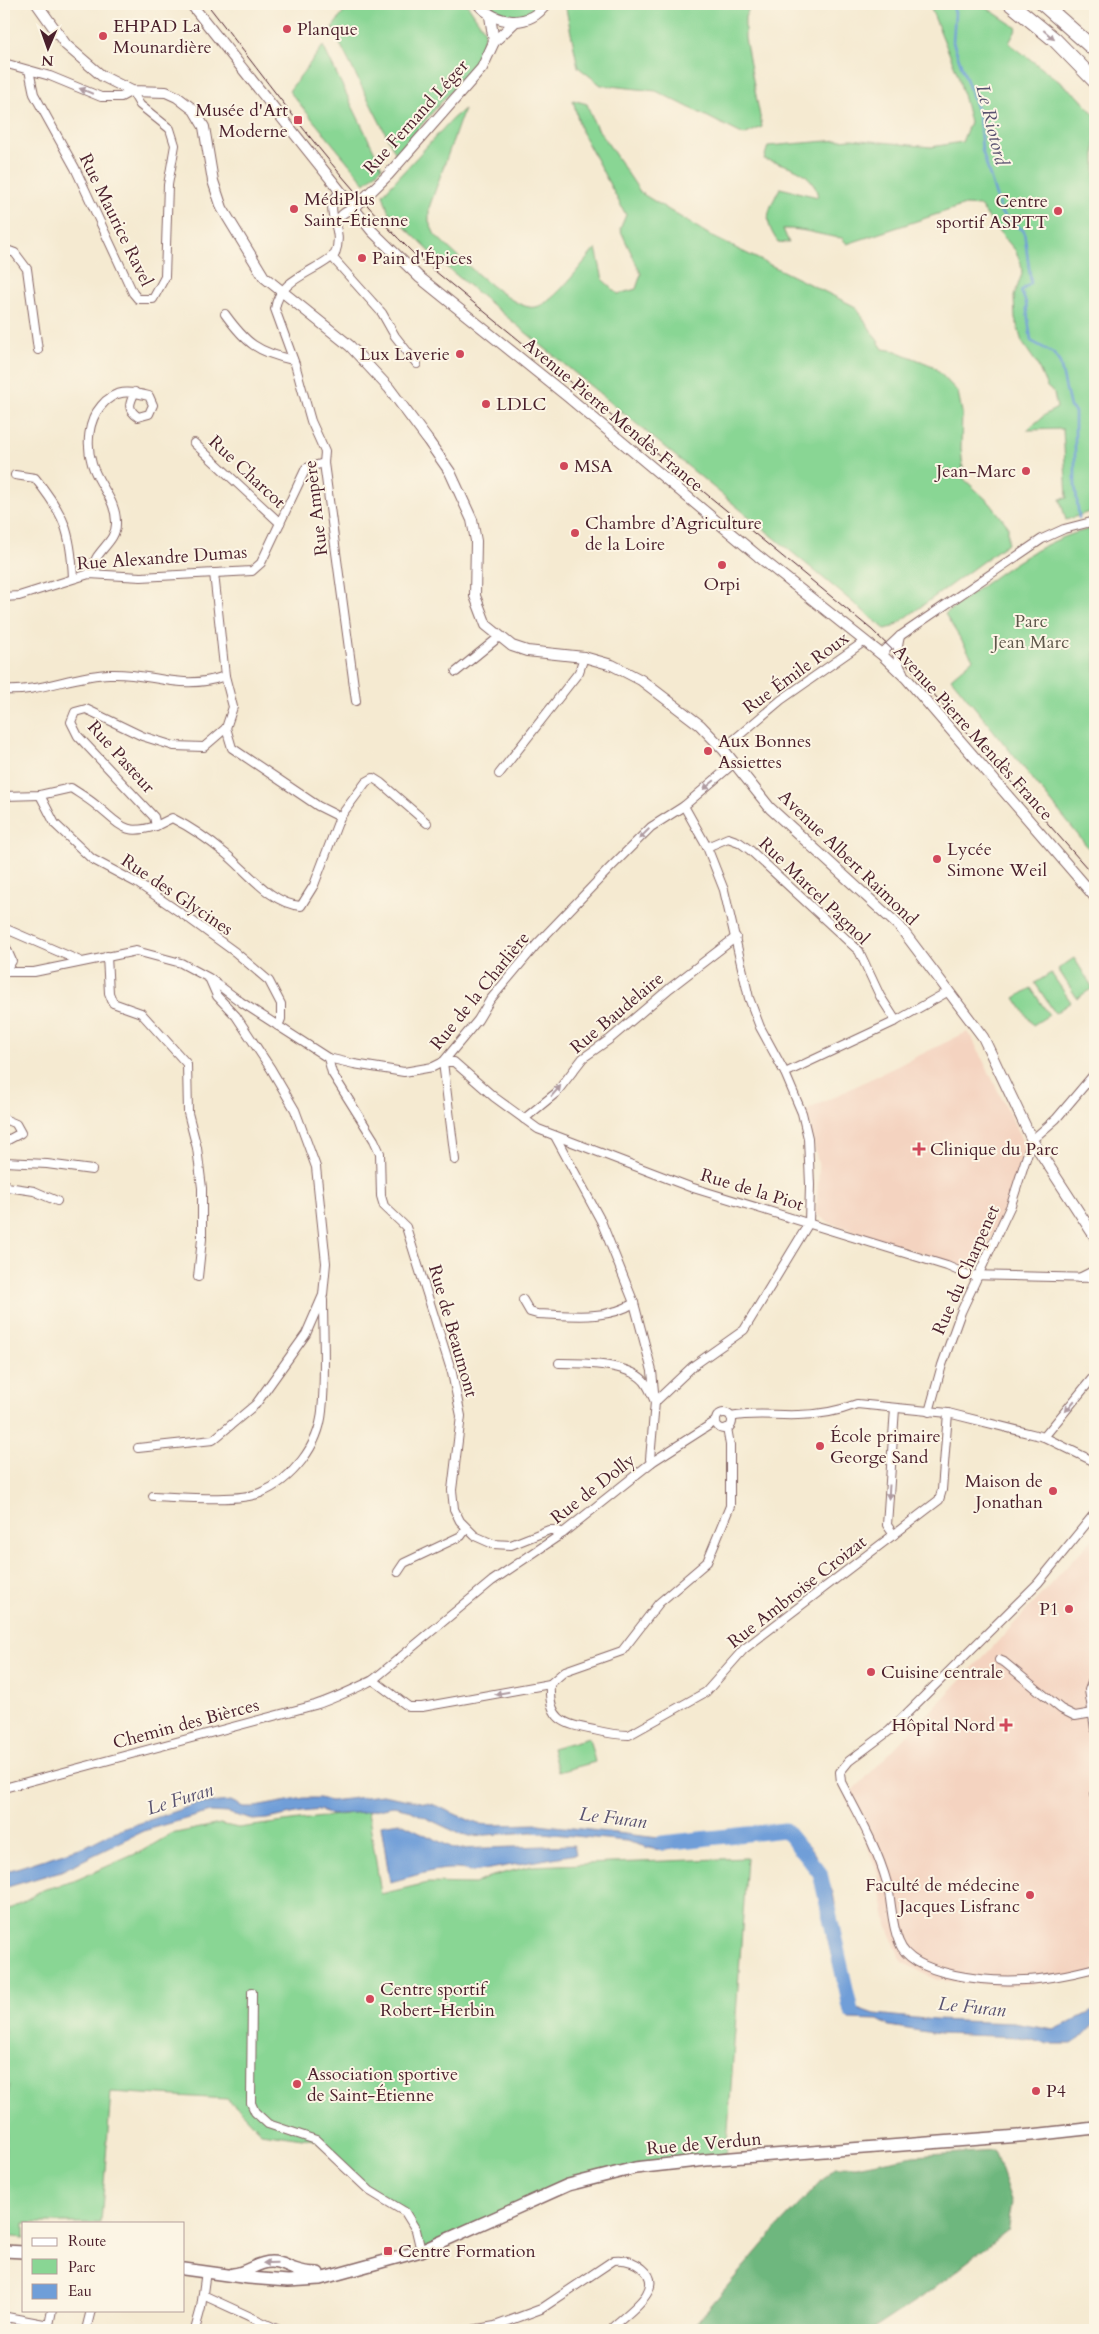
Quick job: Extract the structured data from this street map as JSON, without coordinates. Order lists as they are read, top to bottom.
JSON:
{
  "streets": {
    "main road": ["Rue de Verdun"],
    "street": [
      "Rue Fernand Léger",
      "Rue Maurice Ravel",
      "Avenue Pierre Mendès France",
      "Rue Charcot",
      "Rue Ampère",
      "Rue Alexandre Dumas",
      "Rue Émile Roux",
      "Rue Pasteur",
      "Avenue Albert Raimond",
      "Rue Marcel Pagnol",
      "Rue des Glycines",
      "Rue de la Charlière",
      "Rue Baudelaire",
      "Rue de la Piot",
      "Rue du Charpenet",
      "Rue de Beaumont",
      "Rue de Dolly",
      "Rue Ambroise Croizat",
      "Chemin des Bièrces"
    ]
  },
  "crossings": [
    ["Rue Fernand Léger", "Avenue Pierre Mendès France"],
    ["Rue Maurice Ravel", "Avenue Albert Raimond"],
    ["Avenue Pierre Mendès France", "Rue Émile Roux"],
    ["Rue Charcot", "Rue Alexandre Dumas"],
    ["Rue Ampère", "Rue Alexandre Dumas"],
    ["Rue Ampère", "Avenue Albert Raimond"],
    ["Rue Émile Roux", "Avenue Albert Raimond"],
    ["Avenue Albert Raimond", "Rue de la Charlière"],
    ["Avenue Albert Raimond", "Rue du Charpenet"],
    ["Rue des Glycines", "Rue de la Charlière"],
    ["Rue de la Charlière", "Rue de la Piot"],
    ["Rue de la Charlière", "Rue de Beaumont"],
    ["Rue Baudelaire", "Rue de la Piot"],
    ["Rue de la Piot", "Rue du Charpenet"],
    ["Rue de la Piot", "Rue de Dolly"],
    ["Rue de Dolly", "Chemin des Bièrces"]
  ],
  "one_way": ["Rue de la Charlière", "Rue Baudelaire"],
  "water": ["Le Riotord", "Le Furan"],
  "parks": ["Parc Jean Marc"],
  "places": {
    "other": [
      "Planque",
      "EHPAD La Mounardière",
      "MédiPlus Saint-Étienne",
      "Centre sportif ASPTT",
      "Pain d'Épices",
      "Lux Laverie",
      "LDLC",
      "MSA",
      "Jean-Marc",
      "Chambre d’Agriculture de la Loire",
      "Orpi",
      "Aux Bonnes Assiettes",
      "Lycée Simone Weil",
      "École primaire George Sand",
      "Maison de Jonathan",
      "P1",
      "Cuisine centrale",
      "Faculté de médecine Jacques Lisfranc",
      "Centre sportif Robert-Herbin",
      "Association sportive de Saint-Étienne",
      "P4"
    ],
    "transit": ["Musée d'Art Moderne", "Centre Formation"],
    "health": ["Clinique du Parc", "Hôpital Nord"]
  },
  "legend": ["Route", "Parc", "Eau"],
  "north": "bottom"
}
